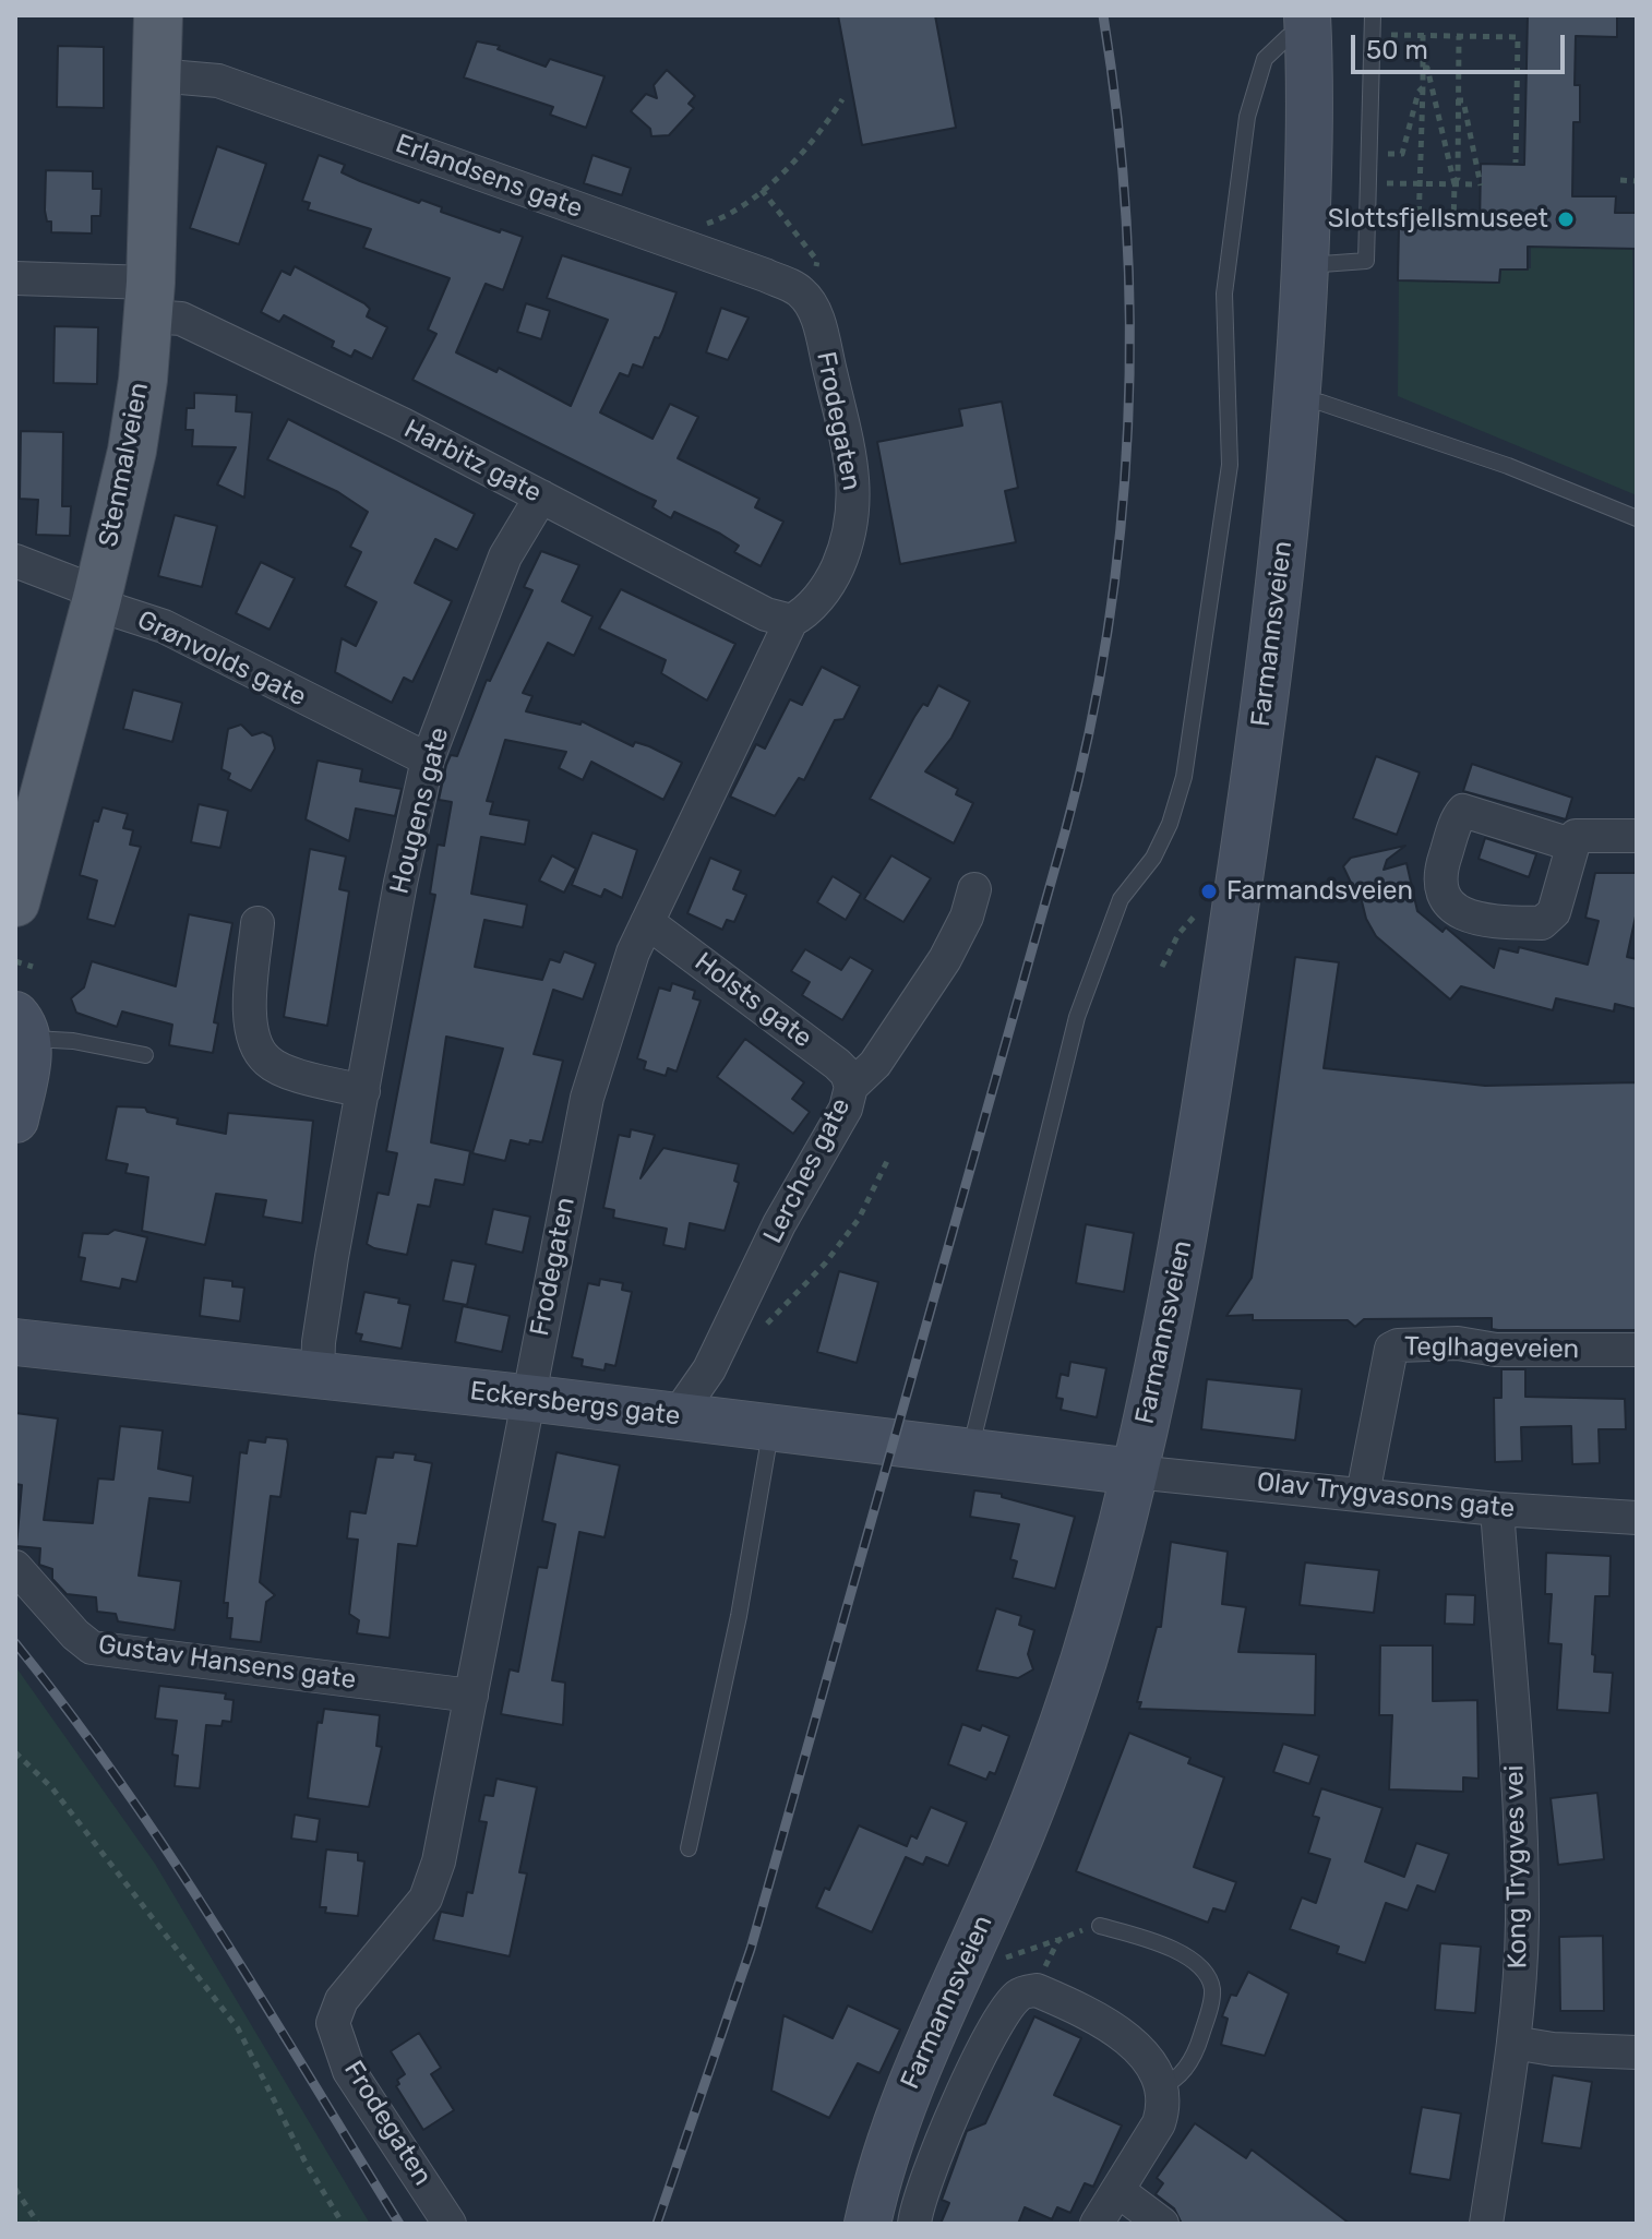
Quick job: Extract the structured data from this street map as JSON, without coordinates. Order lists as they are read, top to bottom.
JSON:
{
  "streets": {
    "main road": ["Stenmalveien", "Farmannsveien", "Eckersbergs gate"],
    "street": [
      "Erlandsens gate",
      "Frodegaten",
      "Harbitz gate",
      "Grønvolds gate",
      "Hougens gate",
      "Holsts gate",
      "Lerches gate",
      "Teglhageveien",
      "Olav Trygvasons gate",
      "Gustav Hansens gate",
      "Kong Trygves vei"
    ]
  },
  "crossings": [
    ["Erlandsens gate", "Frodegaten"],
    ["Erlandsens gate", "Stenmalveien"],
    ["Frodegaten", "Harbitz gate"],
    ["Frodegaten", "Holsts gate"],
    ["Frodegaten", "Eckersbergs gate"],
    ["Frodegaten", "Gustav Hansens gate"],
    ["Harbitz gate", "Stenmalveien"],
    ["Harbitz gate", "Hougens gate"],
    ["Stenmalveien", "Grønvolds gate"],
    ["Farmannsveien", "Eckersbergs gate"],
    ["Farmannsveien", "Olav Trygvasons gate"],
    ["Grønvolds gate", "Hougens gate"],
    ["Hougens gate", "Eckersbergs gate"],
    ["Holsts gate", "Lerches gate"],
    ["Lerches gate", "Eckersbergs gate"],
    ["Teglhageveien", "Olav Trygvasons gate"],
    ["Eckersbergs gate", "Olav Trygvasons gate"],
    ["Olav Trygvasons gate", "Kong Trygves vei"]
  ],
  "places": ["Slottsfjellsmuseet", "Farmandsveien"],
  "scale_bar": "50 m"
}
